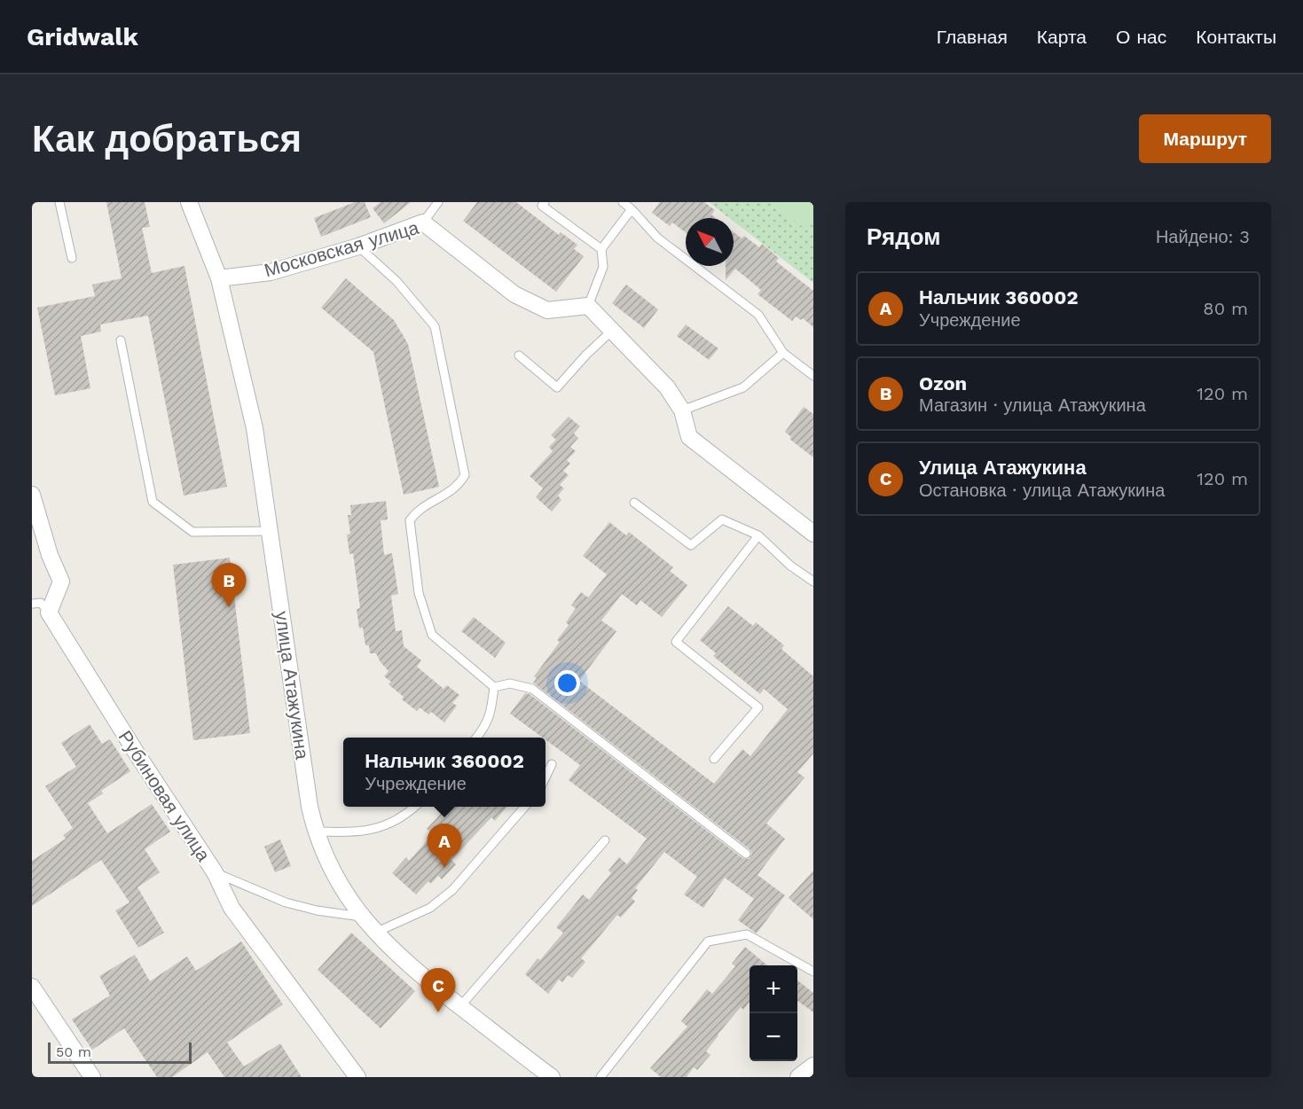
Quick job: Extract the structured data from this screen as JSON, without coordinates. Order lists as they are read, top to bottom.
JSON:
{
  "streets": {
    "street": ["Московская улица", "улица Атажукина", "Рубиновая улица"]
  },
  "crossings": [
    ["Московская улица", "улица Атажукина"]
  ],
  "scale_bar": "50 m",
  "north": "top left",
  "page": {
    "header": "Gridwalk",
    "nav": [
      "Главная",
      "Карта",
      "О нас",
      "Контакты"
    ],
    "buttons": "Маршрут",
    "title": "Как добраться",
    "heading": ["Рядом", "Найдено: 3"],
    "list": [
      {
        "mark": "A",
        "name": "Нальчик 360002",
        "note": "Учреждение",
        "value": "80 m"
      },
      {
        "mark": "B",
        "name": "Ozon",
        "note": "Магазин · улица Атажукина",
        "value": "120 m"
      },
      {
        "mark": "C",
        "name": "Улица Атажукина",
        "note": "Остановка · улица Атажукина",
        "value": "120 m"
      }
    ],
    "pins": ["B", "A", "C"],
    "popup": ["Нальчик 360002", "Учреждение"],
    "map_buttons": ["+", "−"],
    "scale": "50 m"
  }
}
